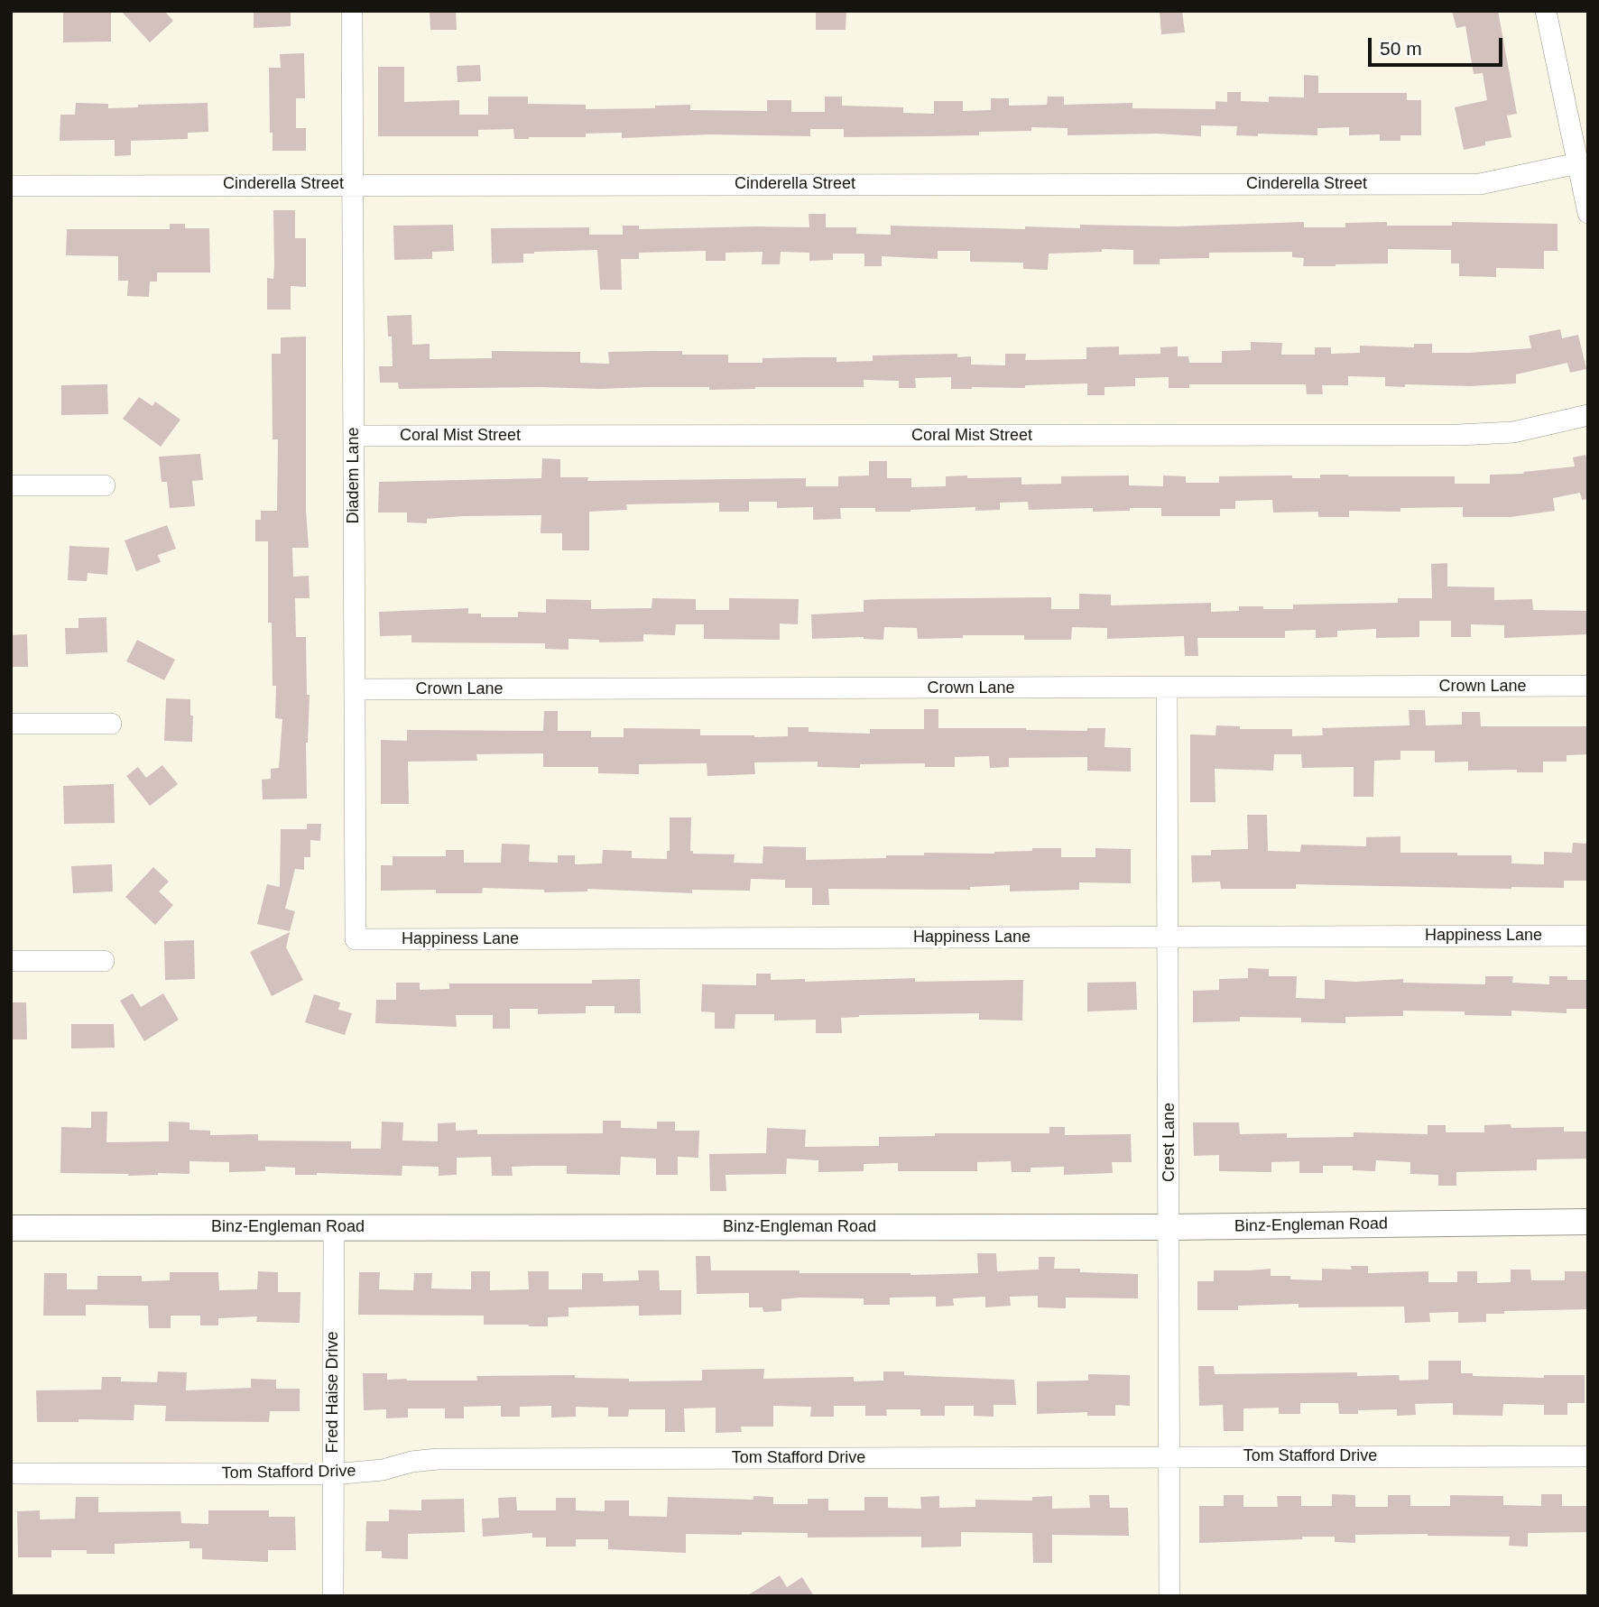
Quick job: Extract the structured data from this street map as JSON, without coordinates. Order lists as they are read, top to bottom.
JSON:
{
  "streets": {
    "street": [
      "Cinderella Street",
      "Coral Mist Street",
      "Diadem Lane",
      "Crown Lane",
      "Happiness Lane",
      "Crest Lane",
      "Binz-Engleman Road",
      "Fred Haise Drive",
      "Tom Stafford Drive"
    ]
  },
  "crossings": [
    ["Cinderella Street", "Diadem Lane"],
    ["Coral Mist Street", "Diadem Lane"],
    ["Diadem Lane", "Crown Lane"],
    ["Diadem Lane", "Happiness Lane"],
    ["Crown Lane", "Crest Lane"],
    ["Happiness Lane", "Crest Lane"],
    ["Crest Lane", "Binz-Engleman Road"],
    ["Crest Lane", "Tom Stafford Drive"],
    ["Binz-Engleman Road", "Fred Haise Drive"],
    ["Fred Haise Drive", "Tom Stafford Drive"]
  ],
  "scale_bar": "50 m"
}
